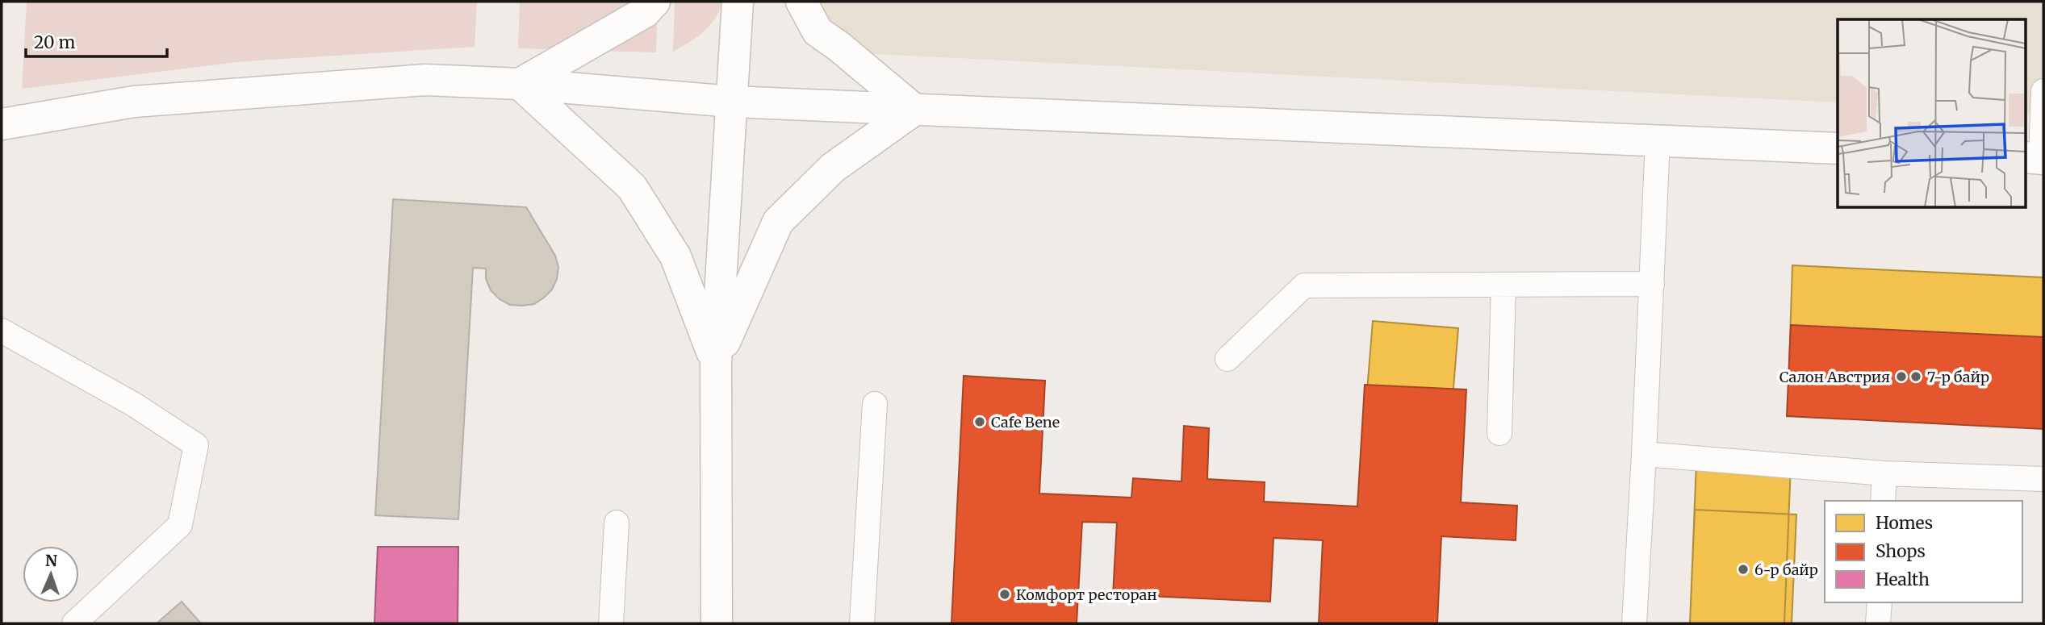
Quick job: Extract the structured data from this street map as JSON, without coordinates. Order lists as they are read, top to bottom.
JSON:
{
  "places": [
    "Салон Австрия",
    "7-р байр",
    "Cafe Bene",
    "6-р байр",
    "Комфорт ресторан"
  ],
  "legend": ["Homes", "Shops", "Health"],
  "scale_bar": "20 m",
  "north": "top"
}
